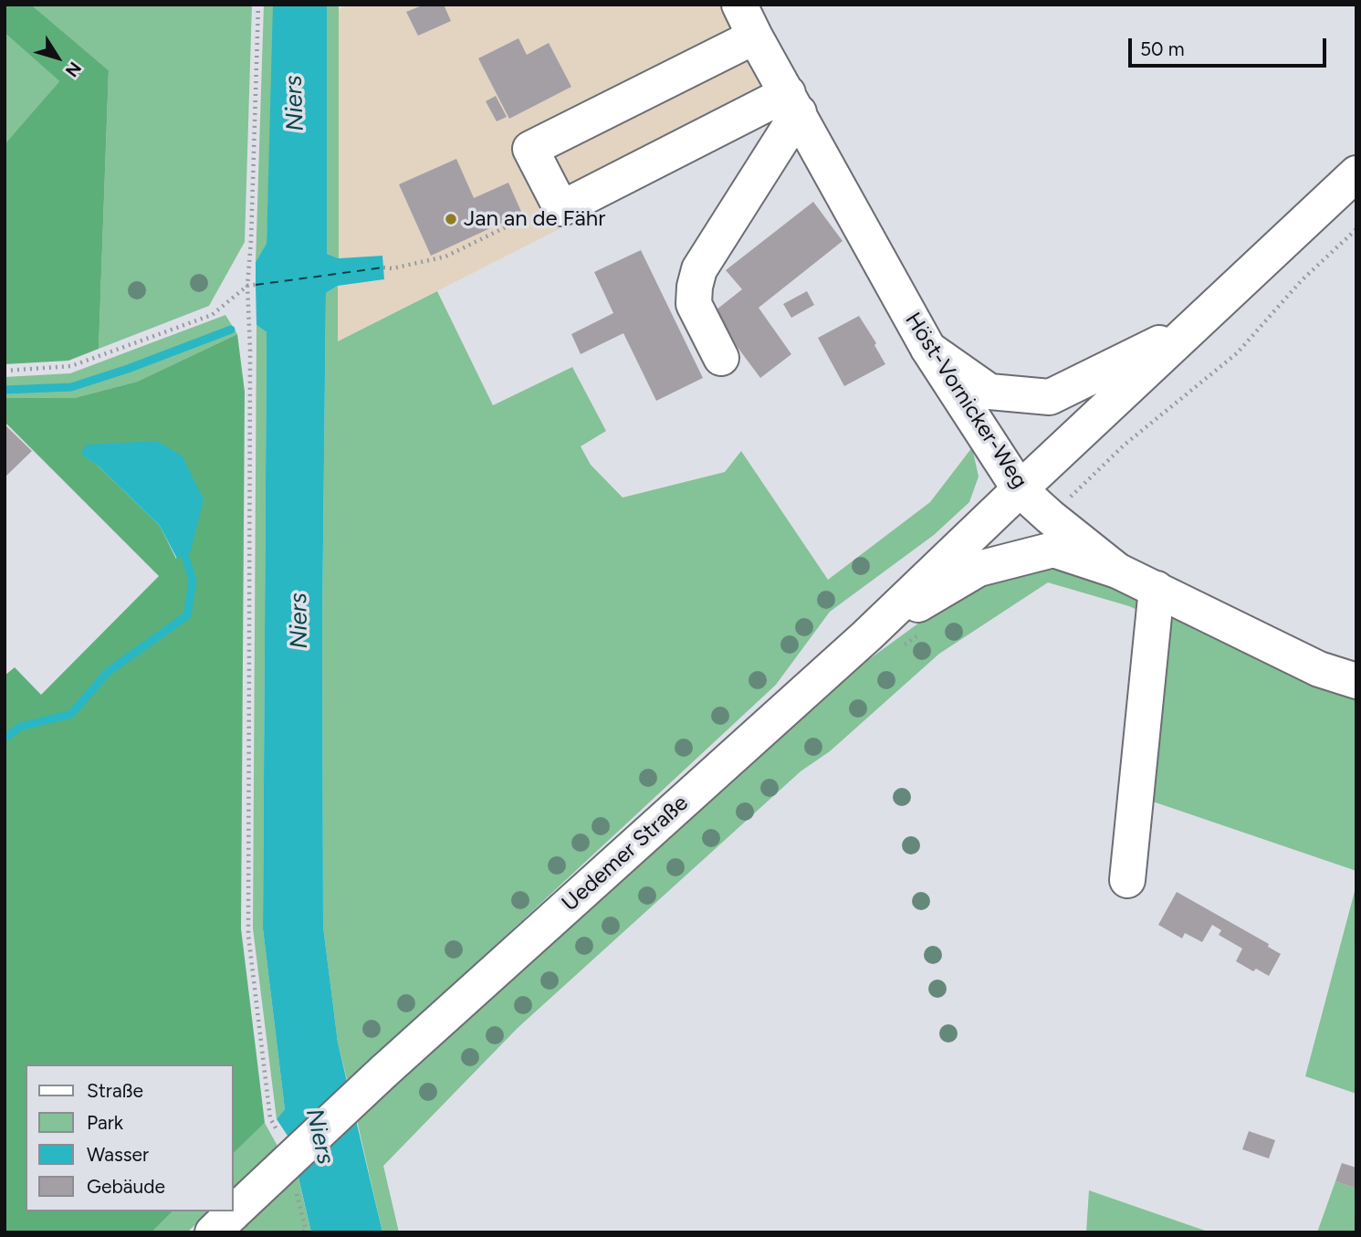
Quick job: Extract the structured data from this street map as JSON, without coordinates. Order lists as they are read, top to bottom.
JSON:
{
  "streets": {
    "main road": ["Höst-Vornicker-Weg", "Uedemer Straße"]
  },
  "water": ["Niers"],
  "places": ["Jan an de Fähr"],
  "legend": [
    "Straße",
    "Park",
    "Wasser",
    "Gebäude"
  ],
  "scale_bar": "50 m",
  "north": "bottom right"
}
